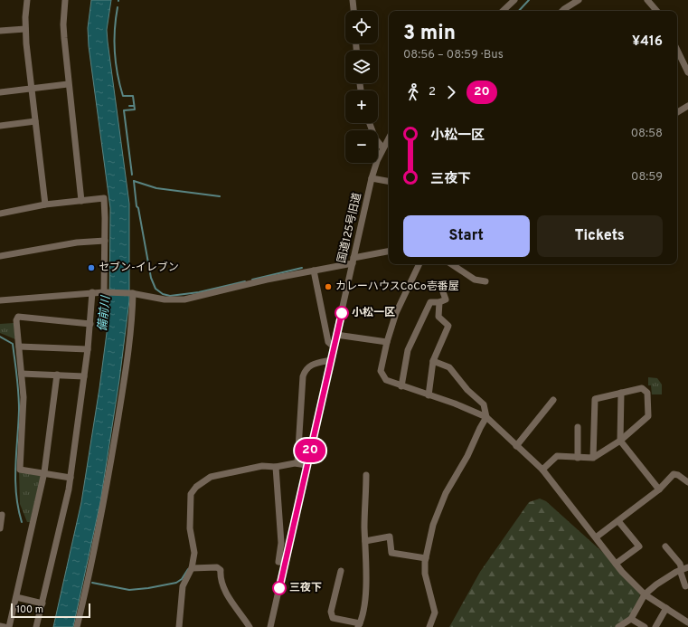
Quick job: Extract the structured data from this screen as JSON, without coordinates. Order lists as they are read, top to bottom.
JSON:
{
  "streets": {
    "street": ["国道125号旧道"]
  },
  "water": ["備前川"],
  "places": [
    "セブン-イレブン",
    "カレーハウスCoCo壱番屋",
    "小松一区",
    "三夜下"
  ],
  "lines": ["bus line 20"],
  "scale_bar": "100 m",
  "page": {
    "on_map": "20",
    "map_buttons": ["+", "−"],
    "heading": ["3 min", "08:56 – 08:59 · Bus", "¥416"],
    "legs": ["2", "20"],
    "list": [
      {
        "name": "小松一区",
        "value": "08:58"
      },
      {
        "name": "三夜下",
        "value": "08:59"
      }
    ],
    "buttons": ["Start", "Tickets"],
    "scale": "100 m"
  }
}
